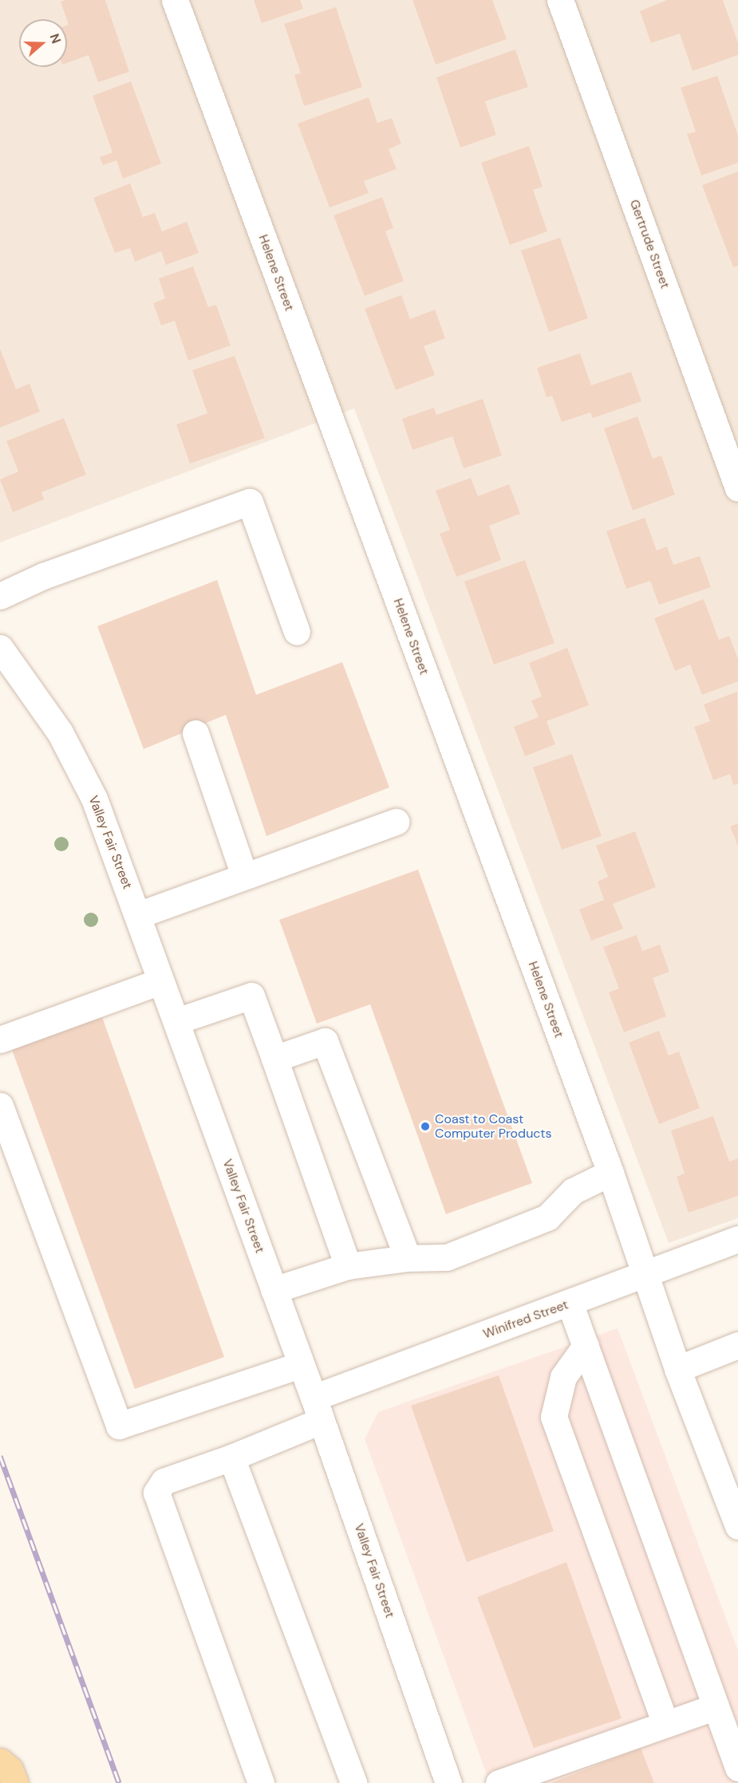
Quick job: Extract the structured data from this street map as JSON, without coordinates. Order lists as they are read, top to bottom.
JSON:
{
  "streets": {
    "street": [
      "Gertrude Street",
      "Helene Street",
      "Valley Fair Street",
      "Winifred Street"
    ]
  },
  "crossings": [
    ["Helene Street", "Winifred Street"],
    ["Valley Fair Street", "Winifred Street"]
  ],
  "places": ["Coast to Coast Computer Products"],
  "north": "right"
}
